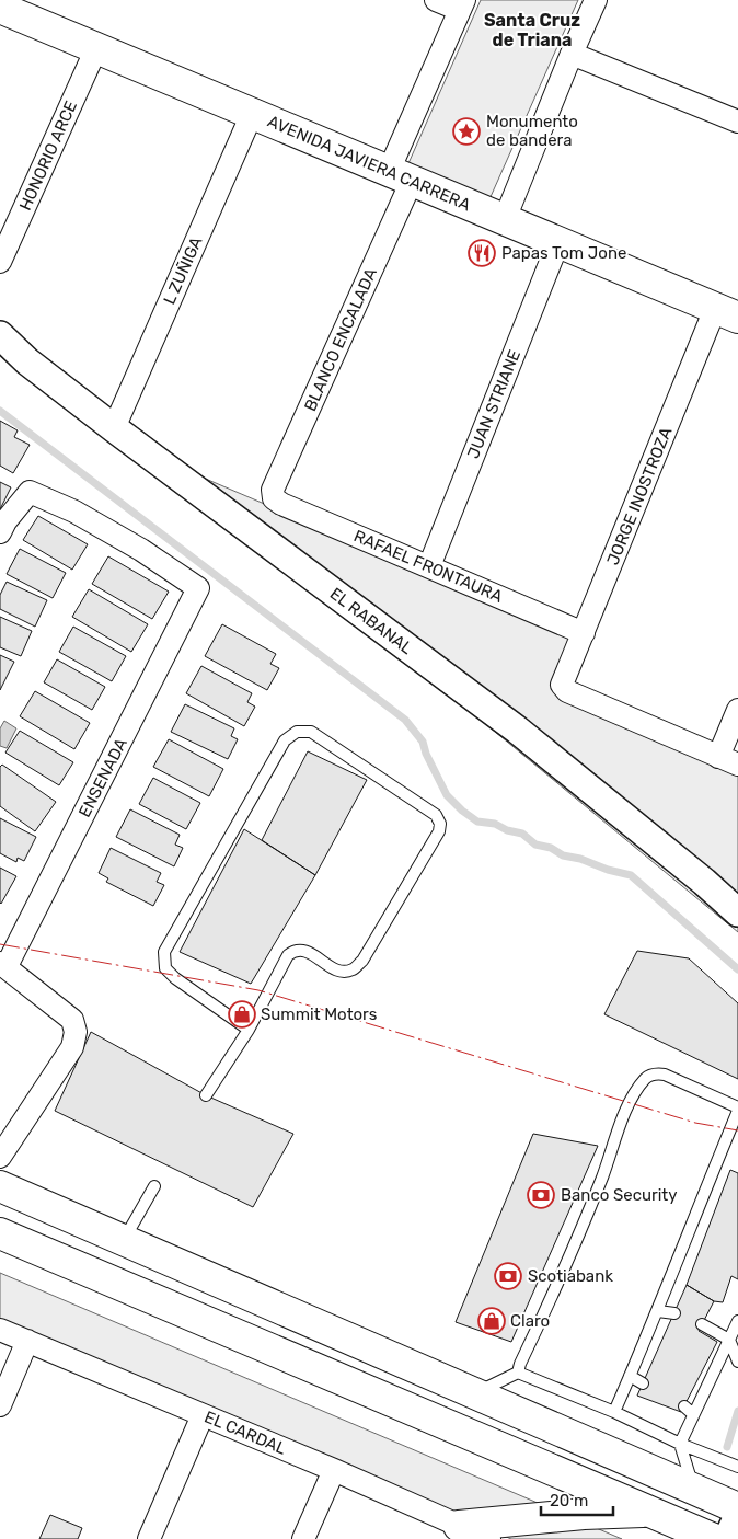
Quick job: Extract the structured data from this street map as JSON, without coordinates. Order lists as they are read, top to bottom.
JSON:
{
  "streets": {
    "main road": ["AVENIDA JAVIERA CARRERA"],
    "street": [
      "HONORIO ARCE",
      "L ZUÑIGA",
      "BLANCO ENCALADA",
      "JUAN STRIANE",
      "JORGE INOSTROZA",
      "RAFAEL FRONTAURA",
      "EL RABANAL",
      "ENSENADA",
      "EL CARDAL"
    ]
  },
  "crossings": [
    ["HONORIO ARCE", "AVENIDA JAVIERA CARRERA"],
    ["AVENIDA JAVIERA CARRERA", "L ZUÑIGA"],
    ["AVENIDA JAVIERA CARRERA", "BLANCO ENCALADA"],
    ["AVENIDA JAVIERA CARRERA", "JUAN STRIANE"],
    ["AVENIDA JAVIERA CARRERA", "JORGE INOSTROZA"],
    ["L ZUÑIGA", "EL RABANAL"],
    ["BLANCO ENCALADA", "RAFAEL FRONTAURA"],
    ["JUAN STRIANE", "RAFAEL FRONTAURA"],
    ["JORGE INOSTROZA", "RAFAEL FRONTAURA"]
  ],
  "districts": ["Santa Cruz de Triana"],
  "places": {
    "place": ["Monumento de bandera"],
    "restaurant": ["Papas Tom Jone"],
    "shop": ["Summit Motors", "Claro"],
    "bank": ["Banco Security", "Scotiabank"]
  },
  "scale_bar": "20 m"
}
